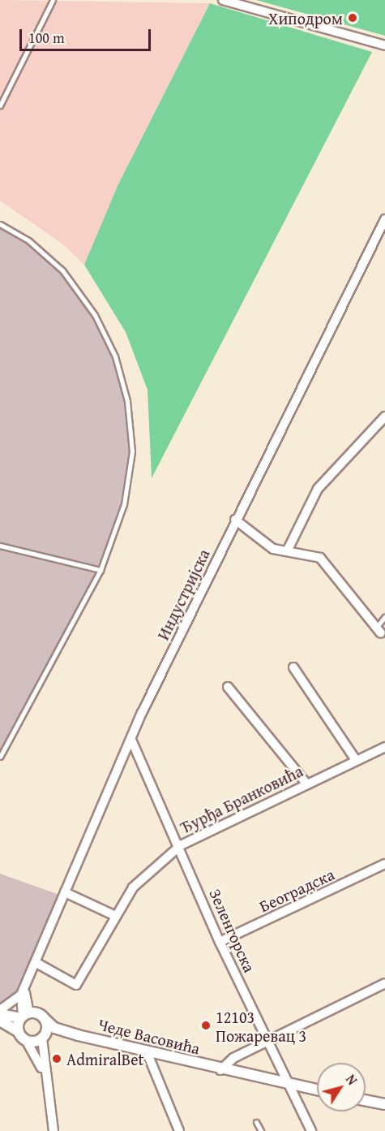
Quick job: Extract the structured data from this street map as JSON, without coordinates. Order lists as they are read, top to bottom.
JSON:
{
  "streets": {
    "street": [
      "Индустријска",
      "Ђурђа Бранковића",
      "Београдска",
      "Зеленгорска",
      "Чеде Васовића"
    ]
  },
  "crossings": [
    ["Индустријска", "Ђурђа Бранковића"],
    ["Индустријска", "Зеленгорска"],
    ["Ђурђа Бранковића", "Зеленгорска"],
    ["Београдска", "Зеленгорска"],
    ["Зеленгорска", "Чеде Васовића"]
  ],
  "places": ["Хиподром", "12103 Пожаревац 3", "AdmiralBet"],
  "scale_bar": "100 m",
  "north": "top right"
}
